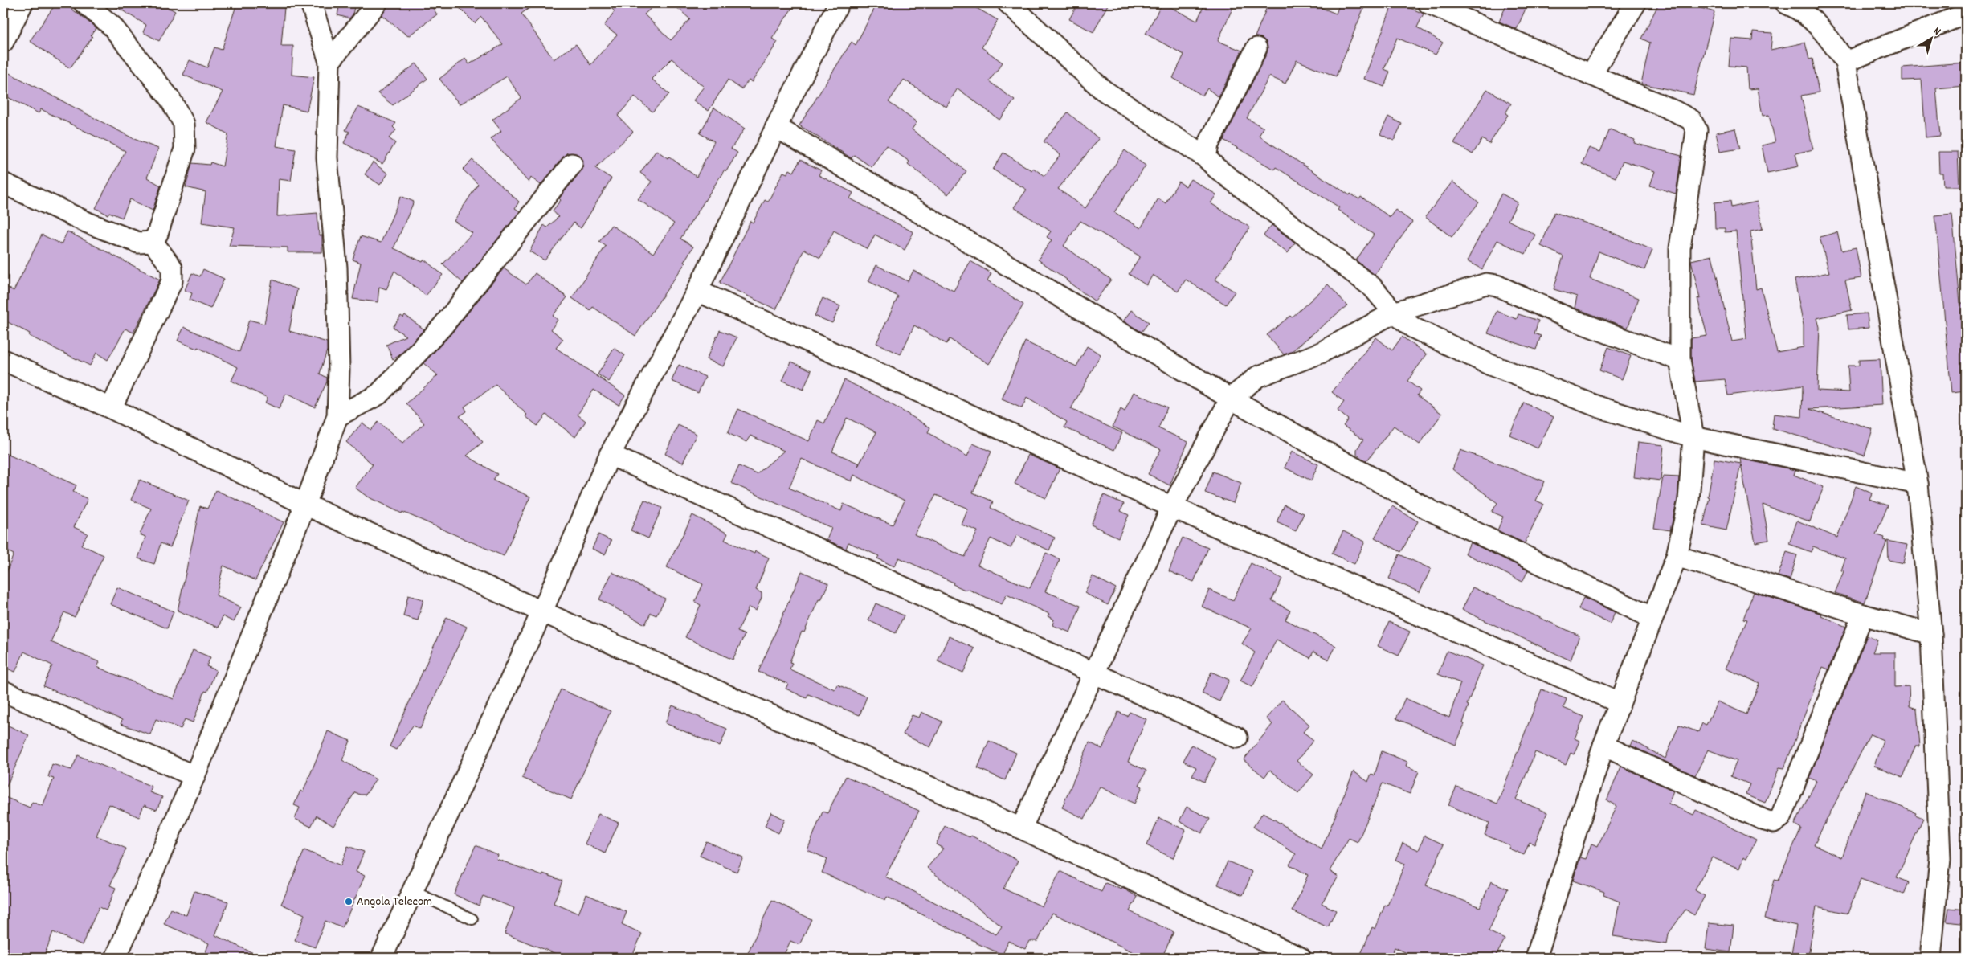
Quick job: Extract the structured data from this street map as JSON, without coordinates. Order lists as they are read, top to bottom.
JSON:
{
  "places": ["Angola Telecom"],
  "north": "top right"
}
